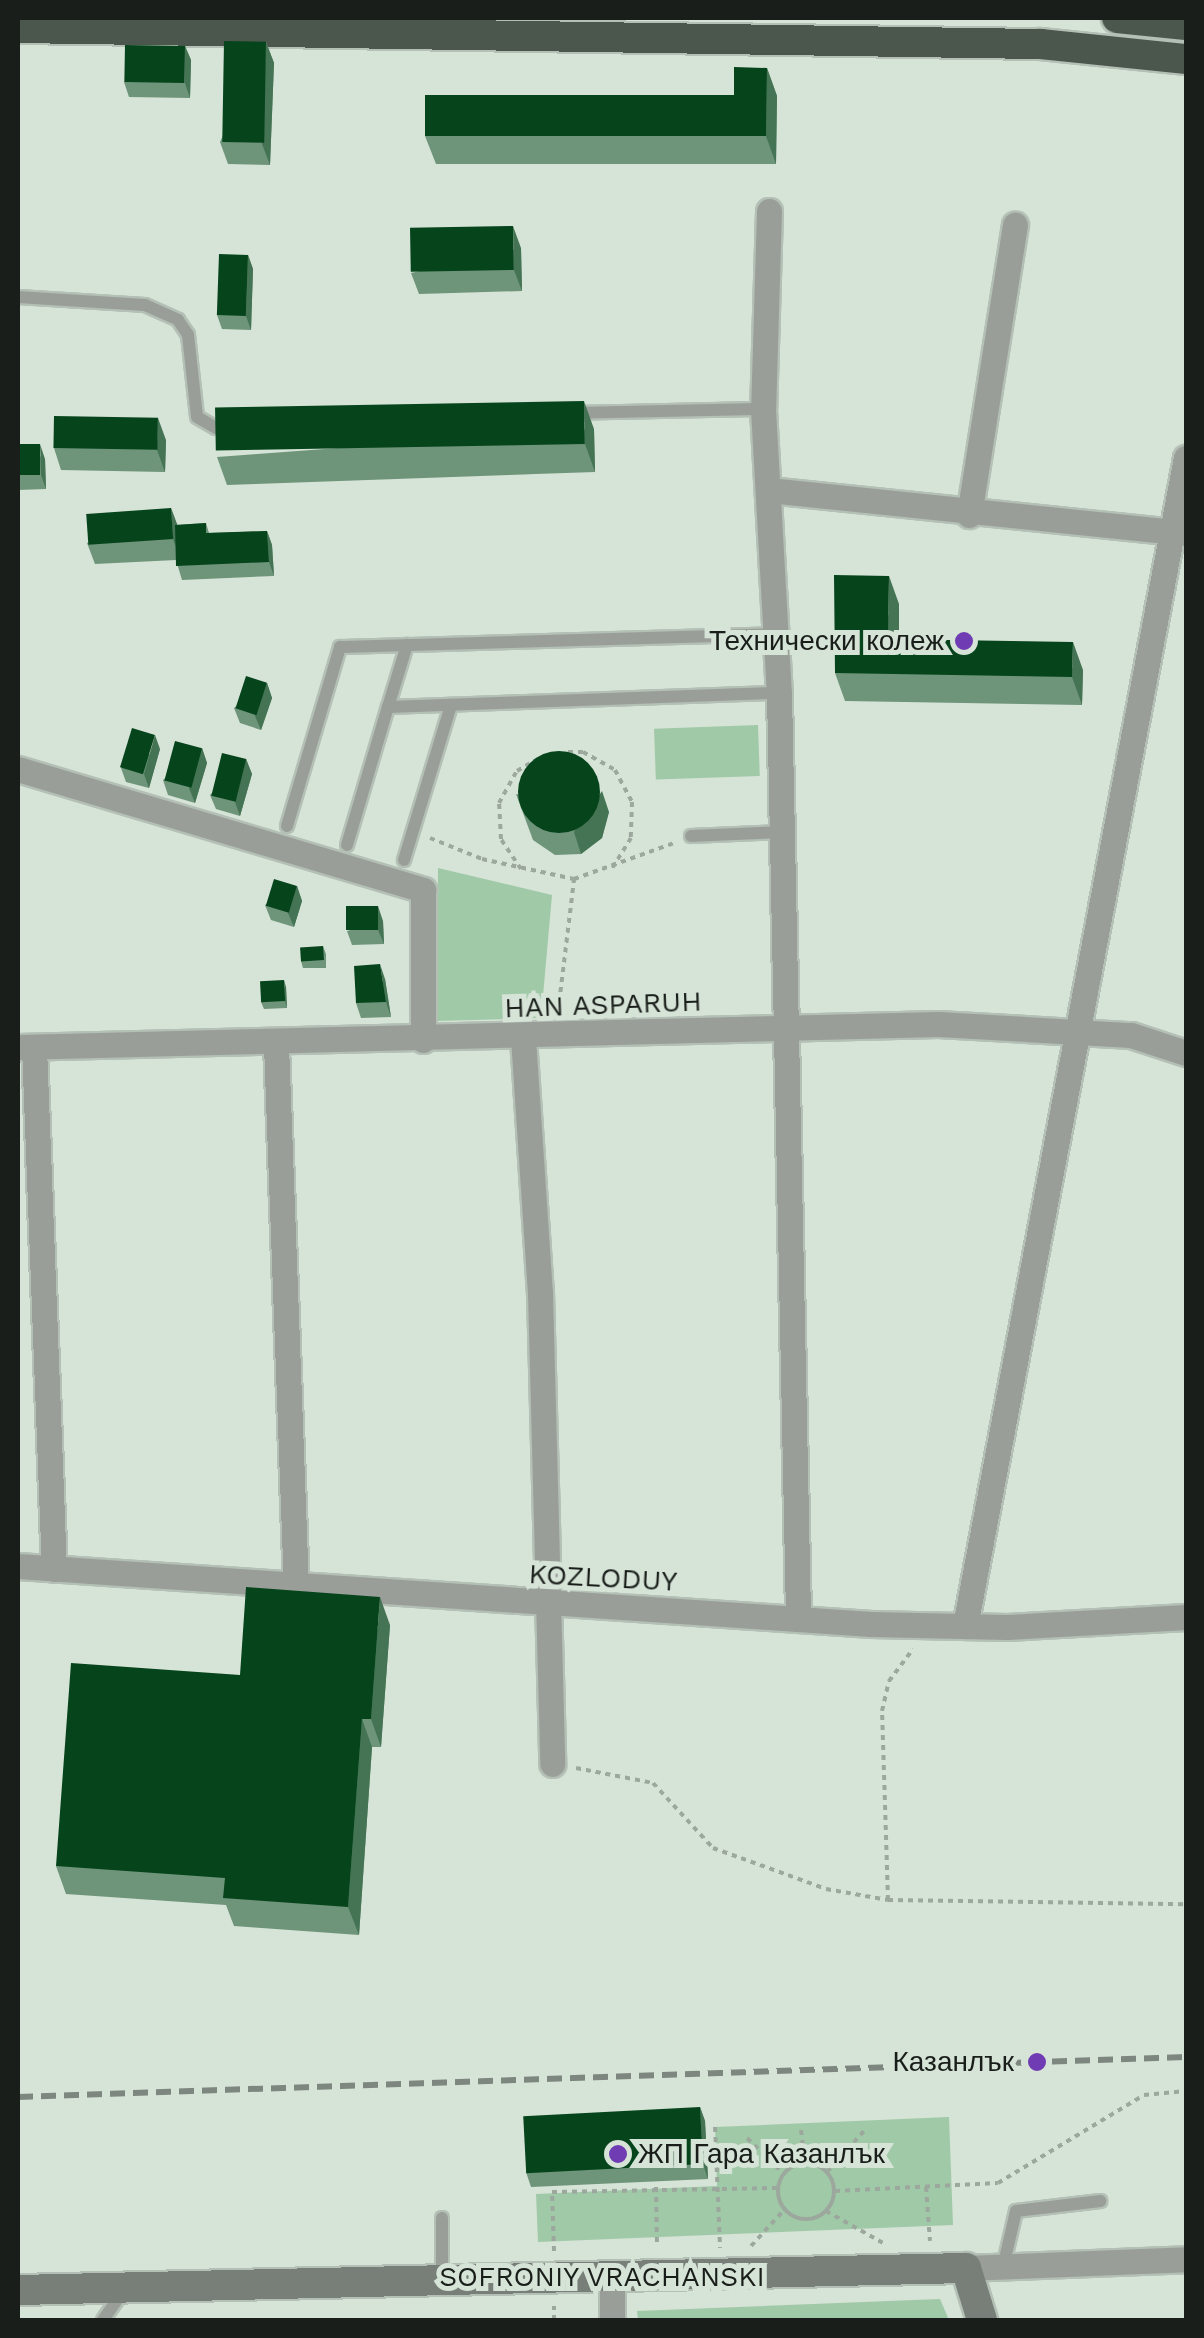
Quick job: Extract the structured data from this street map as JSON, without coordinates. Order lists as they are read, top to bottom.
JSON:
{
  "streets": {
    "street": ["HAN ASPARUH", "KOZLODUY", "SOFRONIY VRACHANSKI"]
  },
  "places": ["Технически колеж", "Казанлък", "ЖП Гара Казанлък"]
}
